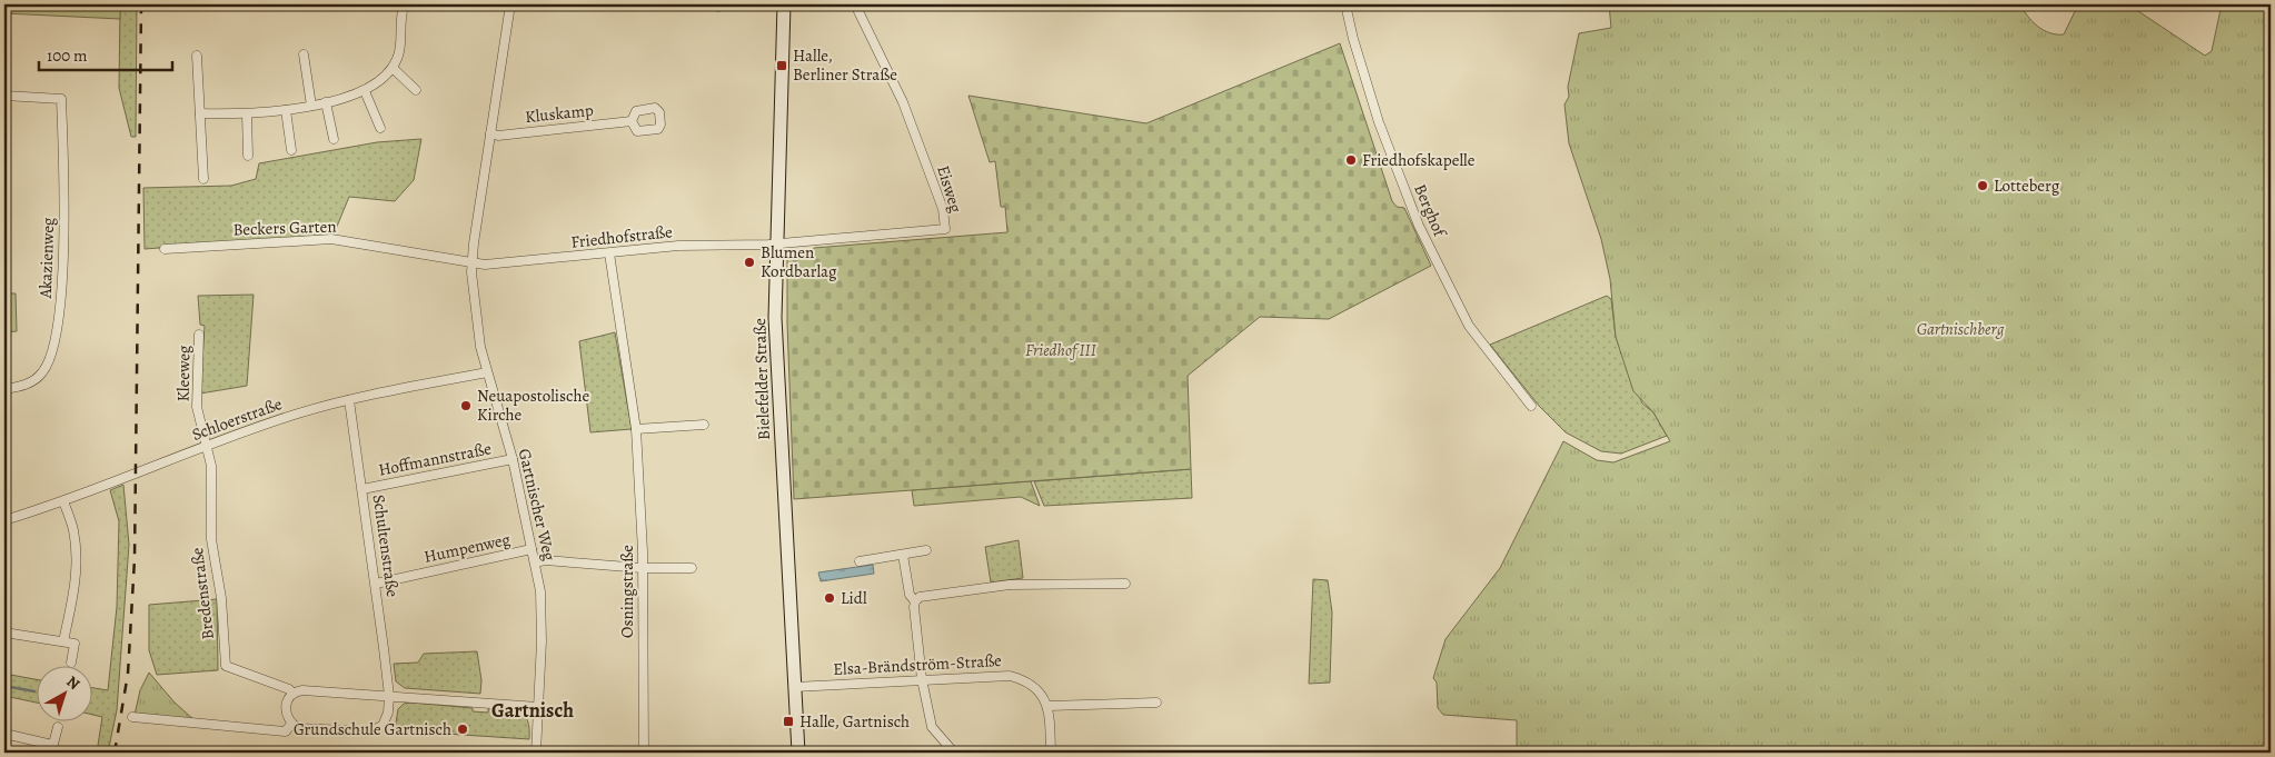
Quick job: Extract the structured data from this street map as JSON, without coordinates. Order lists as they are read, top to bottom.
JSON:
{
  "streets": {
    "street": [
      "Kluskamp",
      "Eisweg",
      "Berghof",
      "Beckers Garten",
      "Friedhofstraße",
      "Akazienweg",
      "Kleeweg",
      "Bielefelder Straße",
      "Schloerstraße",
      "Hoffmannstraße",
      "Gartnischer Weg",
      "Schultenstraße",
      "Humpenweg",
      "Osningstraße",
      "Bredenstraße",
      "Elsa-Brändström-Straße"
    ]
  },
  "crossings": [
    ["Kluskamp", "Gartnischer Weg"],
    ["Eisweg", "Friedhofstraße"],
    ["Eisweg", "Bielefelder Straße"],
    ["Beckers Garten", "Friedhofstraße"],
    ["Beckers Garten", "Gartnischer Weg"],
    ["Friedhofstraße", "Bielefelder Straße"],
    ["Friedhofstraße", "Gartnischer Weg"],
    ["Friedhofstraße", "Osningstraße"],
    ["Kleeweg", "Schloerstraße"],
    ["Kleeweg", "Bredenstraße"],
    ["Bielefelder Straße", "Elsa-Brändström-Straße"],
    ["Schloerstraße", "Gartnischer Weg"],
    ["Schloerstraße", "Schultenstraße"],
    ["Schloerstraße", "Bredenstraße"],
    ["Hoffmannstraße", "Gartnischer Weg"],
    ["Hoffmannstraße", "Schultenstraße"],
    ["Gartnischer Weg", "Humpenweg"],
    ["Schultenstraße", "Humpenweg"]
  ],
  "districts": ["Gartnisch"],
  "parks": ["Gartnischberg", "Friedhof III"],
  "places": {
    "transit": ["Halle, Berliner Straße", "Halle, Gartnisch"],
    "other": [
      "Friedhofskapelle",
      "Lotteberg",
      "Blumen Kordbarlag",
      "Neuapostolische Kirche",
      "Lidl",
      "Grundschule Gartnisch"
    ]
  },
  "scale_bar": "100 m",
  "north": "top right"
}
